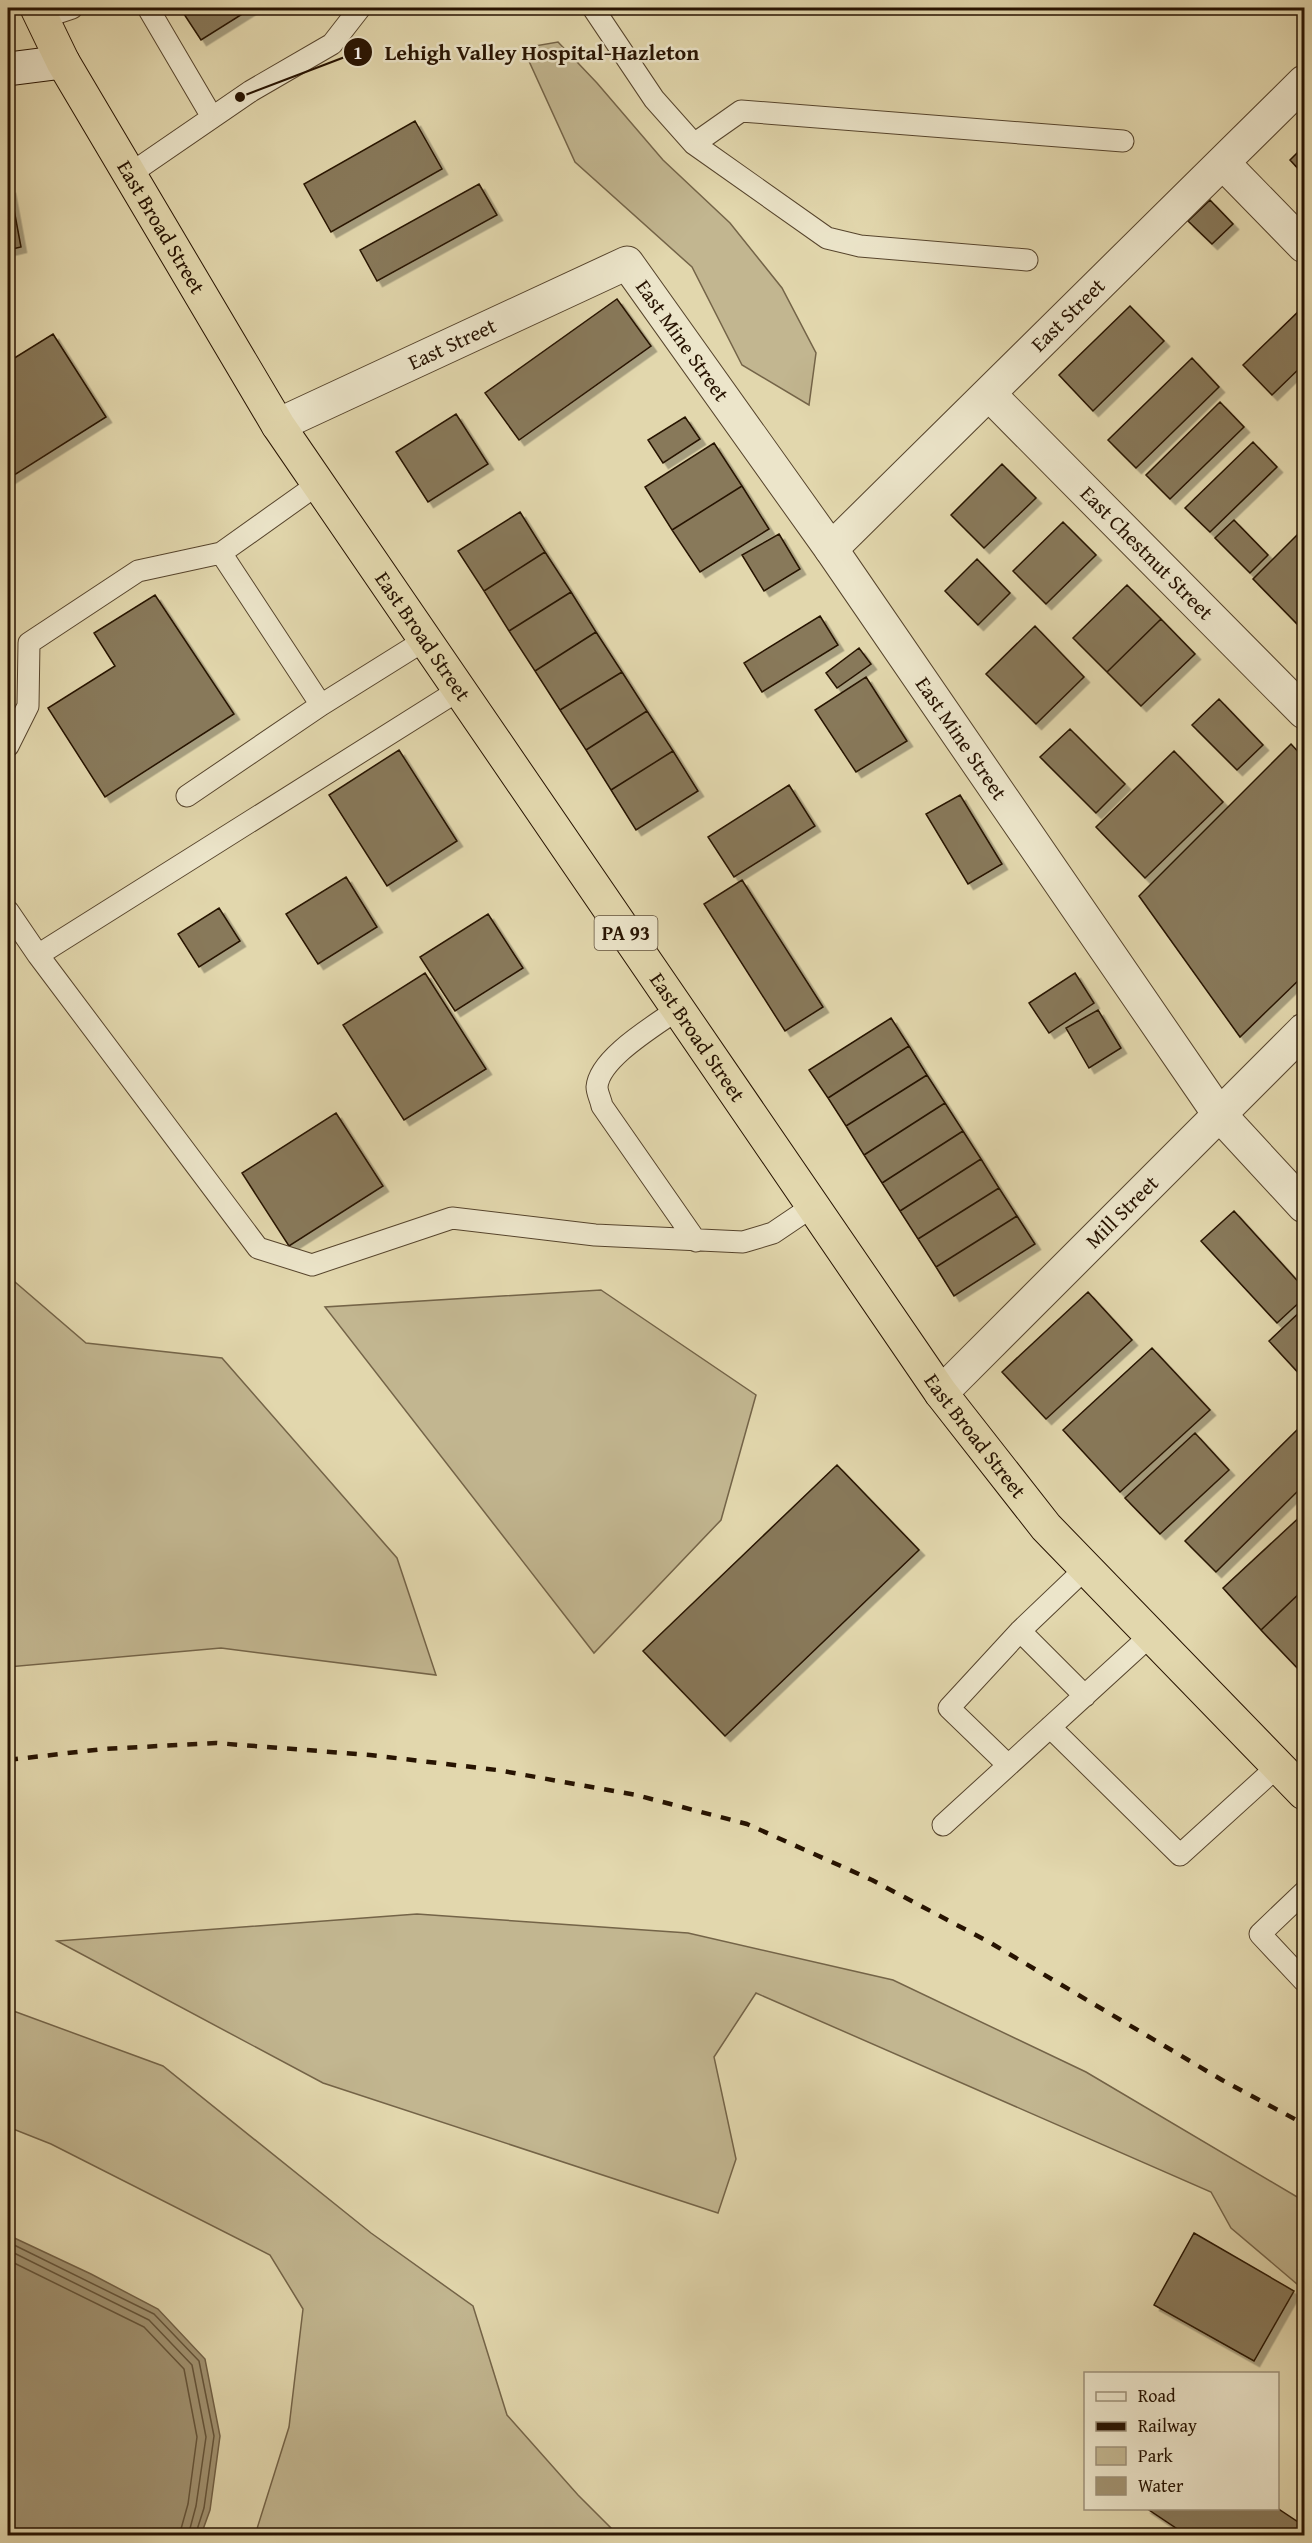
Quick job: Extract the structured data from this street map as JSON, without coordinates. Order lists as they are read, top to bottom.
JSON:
{
  "streets": {
    "highway": ["East Broad Street", "PA 93"],
    "street": [
      "East Street",
      "East Mine Street",
      "East Chestnut Street",
      "Mill Street"
    ]
  },
  "crossings": [
    ["East Broad Street", "East Street"],
    ["East Broad Street", "Mill Street"],
    ["East Street", "East Mine Street"],
    ["East Street", "East Chestnut Street"],
    ["East Mine Street", "Mill Street"]
  ],
  "places": ["Lehigh Valley Hospital-Hazleton"],
  "legend": [
    "Road",
    "Railway",
    "Park",
    "Water"
  ]
}
